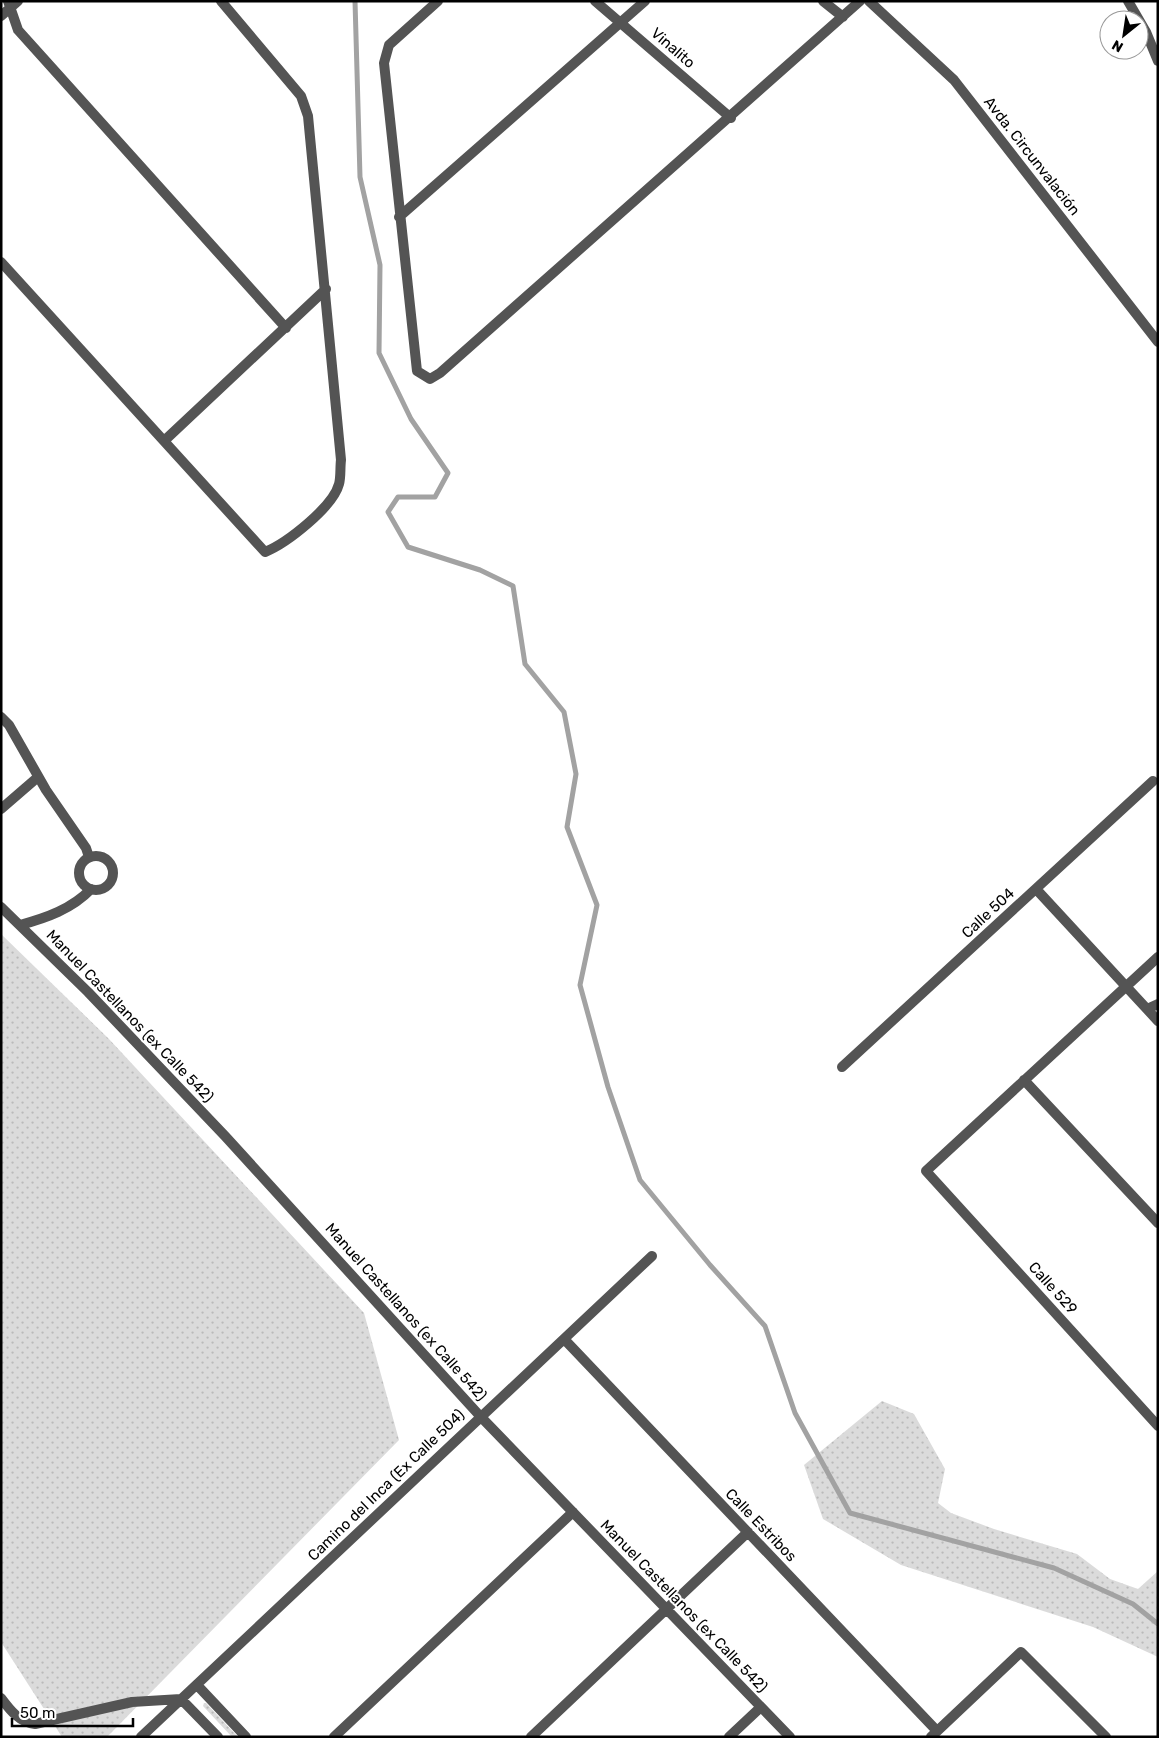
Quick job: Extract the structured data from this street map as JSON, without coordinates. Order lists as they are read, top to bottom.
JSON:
{
  "streets": {
    "street": [
      "Vinalito",
      "Avda. Circunvalación",
      "Calle 504",
      "Manuel Castellanos (ex Calle 542)",
      "Calle 529",
      "Camino del Inca (Ex Calle 504)",
      "Calle Estribos"
    ]
  },
  "crossings": [
    ["Manuel Castellanos (ex Calle 542)", "Camino del Inca (Ex Calle 504)"],
    ["Camino del Inca (Ex Calle 504)", "Calle Estribos"]
  ],
  "scale_bar": "50 m",
  "north": "bottom left"
}
